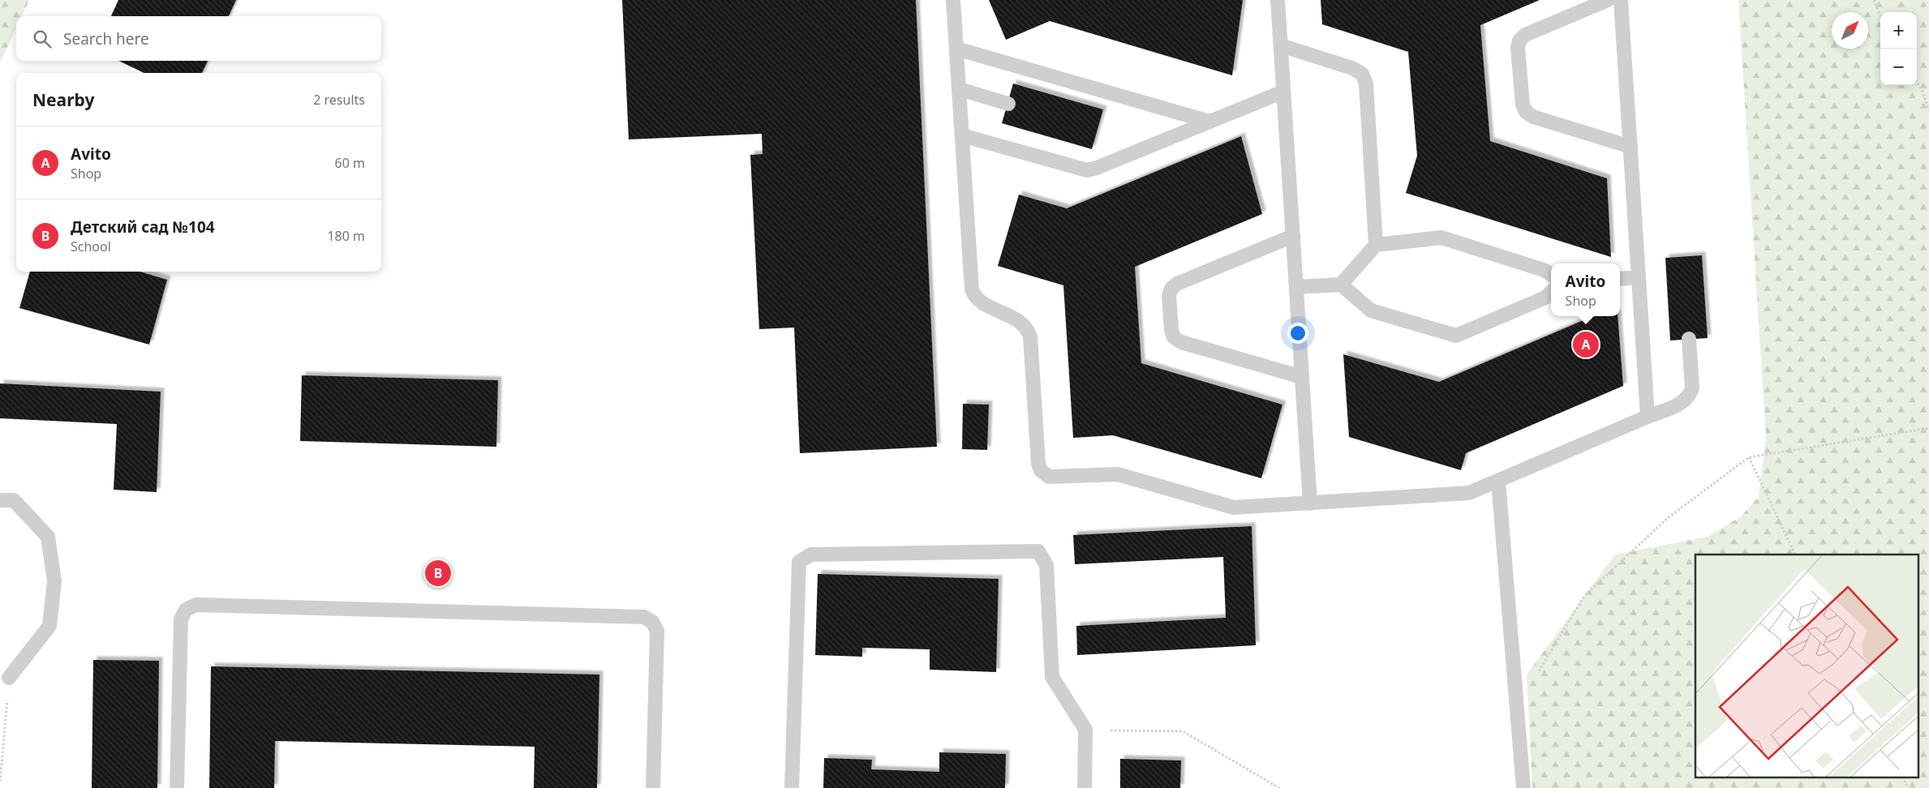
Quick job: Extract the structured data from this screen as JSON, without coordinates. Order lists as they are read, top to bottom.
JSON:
{
  "north": "top right",
  "page": {
    "map_buttons": ["+", "−"],
    "search": "Search here",
    "heading": ["Nearby", "2 results"],
    "list": [
      {
        "mark": "A",
        "name": "Avito",
        "note": "Shop",
        "value": "60 m"
      },
      {
        "mark": "B",
        "name": "Детский сад №104",
        "note": "School",
        "value": "180 m"
      }
    ],
    "popup": ["Avito", "Shop"],
    "pins": ["A", "B"]
  }
}
